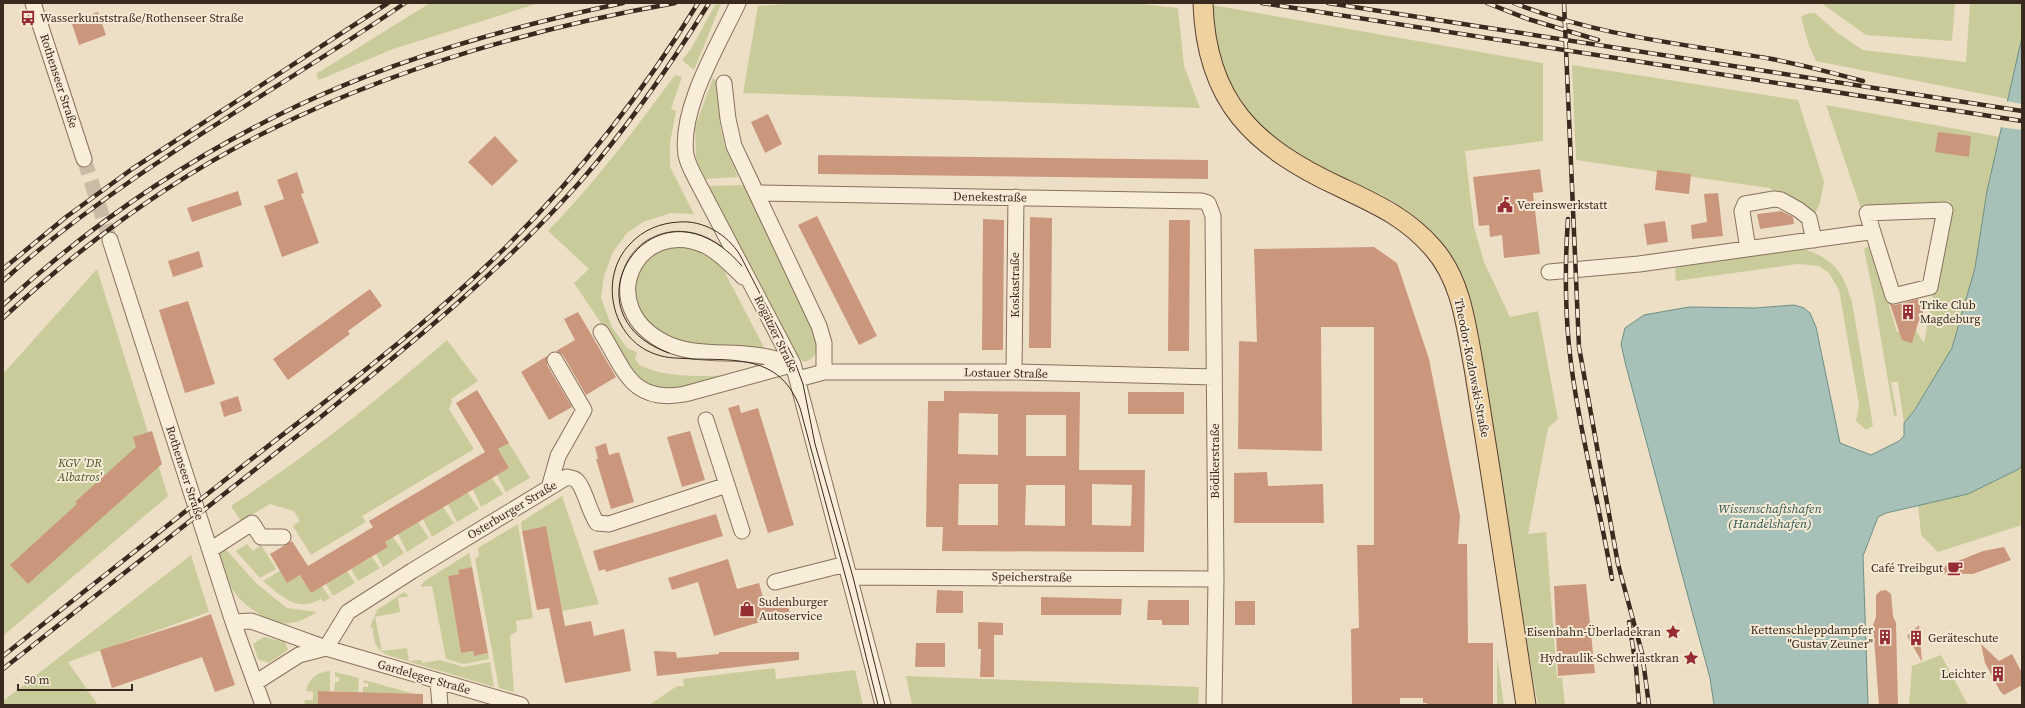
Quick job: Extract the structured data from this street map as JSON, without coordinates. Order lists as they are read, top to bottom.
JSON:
{
  "streets": {
    "main road": ["Theodor-Kozlowski-Straße"],
    "street": [
      "Rothenseer Straße",
      "Denekestraße",
      "Koskastraße",
      "Rogätzer Straße",
      "Lostauer Straße",
      "Bödikerstraße",
      "Osterburger Straße",
      "Speicherstraße",
      "Gardeleger Straße"
    ]
  },
  "crossings": [
    ["Rothenseer Straße", "Gardeleger Straße"],
    ["Denekestraße", "Koskastraße"],
    ["Denekestraße", "Bödikerstraße"],
    ["Koskastraße", "Lostauer Straße"],
    ["Rogätzer Straße", "Lostauer Straße"],
    ["Rogätzer Straße", "Speicherstraße"],
    ["Lostauer Straße", "Bödikerstraße"],
    ["Bödikerstraße", "Speicherstraße"],
    ["Osterburger Straße", "Gardeleger Straße"]
  ],
  "water": ["Wissenschaftshafen (Handelshafen)"],
  "parks": ["KGV 'DR Albatros'"],
  "places": {
    "bus stop": ["Wasserkunststraße/Rothenseer Straße"],
    "public building": ["Vereinswerkstatt"],
    "building": [
      "Trike Club Magdeburg",
      "Kettenschleppdampfer \"Gustav Zeuner\"",
      "Geräteschute",
      "Leichter"
    ],
    "cafe": ["Café Treibgut"],
    "shop": ["Sudenburger Autoservice"],
    "place": ["Eisenbahn-Überladekran", "Hydraulik-Schwerlastkran"]
  },
  "scale_bar": "50 m"
}
